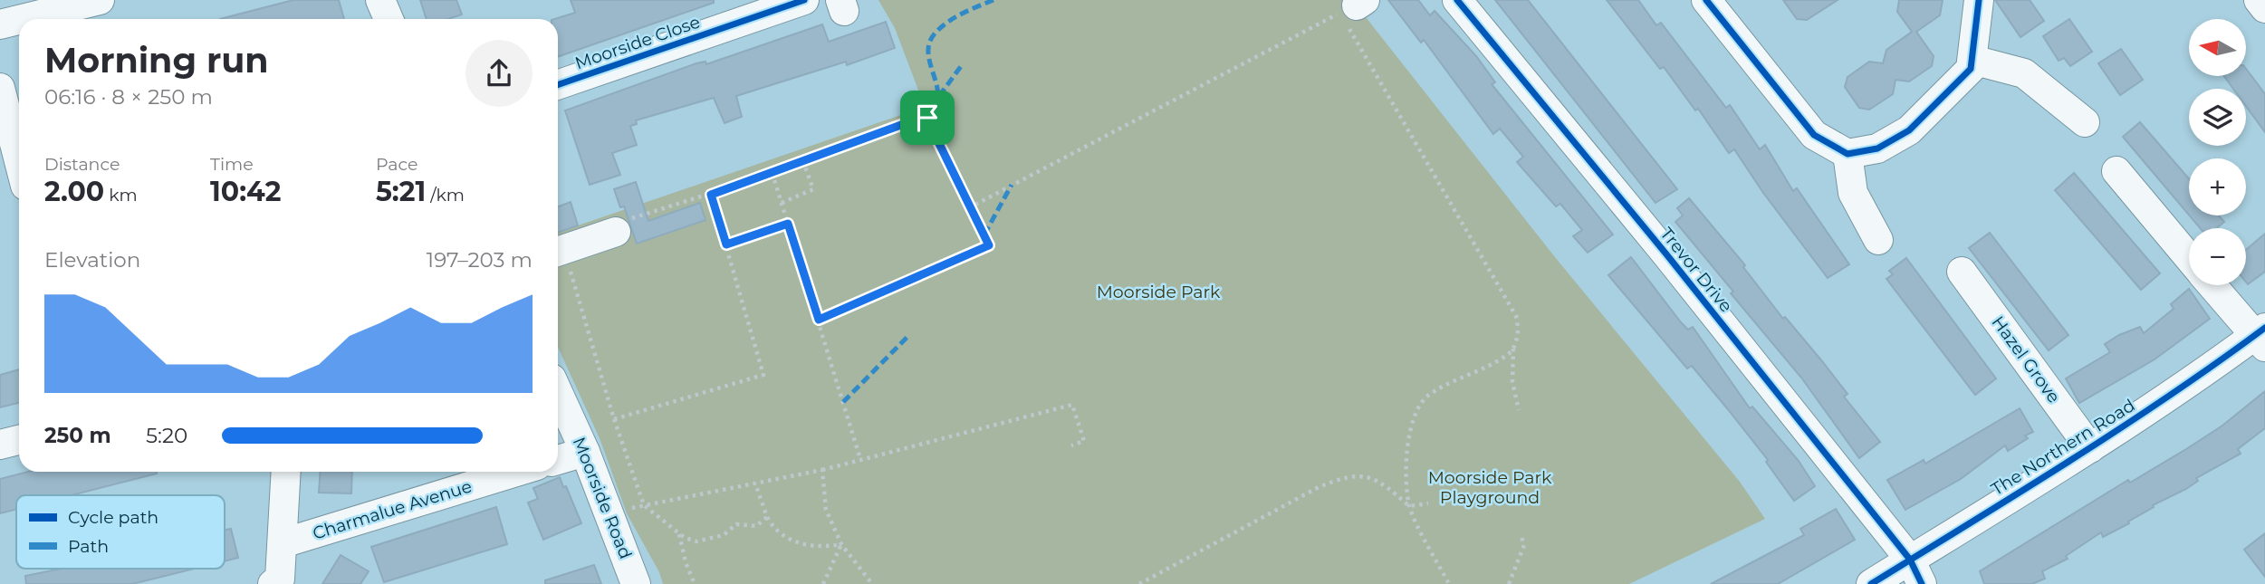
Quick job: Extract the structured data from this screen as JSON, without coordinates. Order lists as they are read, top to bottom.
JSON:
{
  "streets": {
    "street": [
      "Moorside Close",
      "Trevor Drive",
      "Hazel Grove",
      "The Northern Road",
      "Moorside Road",
      "Charmalue Avenue"
    ]
  },
  "crossings": [
    ["Trevor Drive", "The Northern Road"],
    ["Hazel Grove", "The Northern Road"]
  ],
  "parks": ["Moorside Park", "Moorside Park Playground"],
  "legend": ["Cycle path", "Path"],
  "north": "left",
  "page": {
    "map_buttons": ["+", "−"],
    "heading": ["Morning run", "06:16 · 8 × 250 m"],
    "stats": [
      ["Distance", "2.00 km"],
      ["Time", "10:42"],
      ["Pace", "5:21 /km"]
    ],
    "chart": ["Elevation", "197–203 m"],
    "list": [
      {
        "name": "250 m",
        "note": "5:20"
      }
    ]
  }
}
